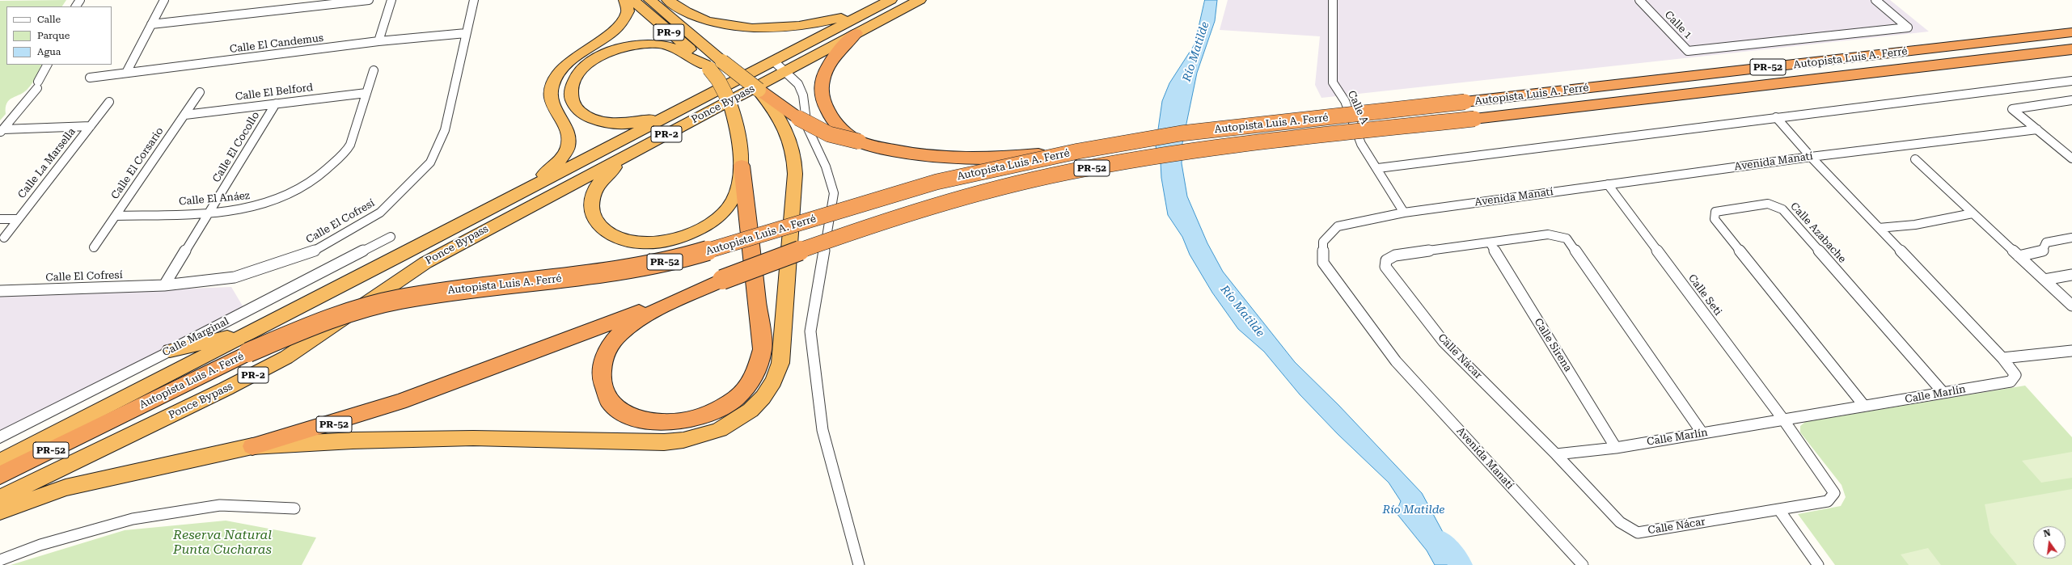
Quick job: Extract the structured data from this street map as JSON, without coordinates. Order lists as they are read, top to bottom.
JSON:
{
  "streets": {
    "highway": [
      "PR-9",
      "Autopista Luis A. Ferré",
      "PR-52",
      "Ponce Bypass",
      "PR-2"
    ],
    "street": [
      "Calle 1",
      "Calle El Candemus",
      "Calle El Belford",
      "Calle A",
      "Calle El Cocollo",
      "Avenida Manatí",
      "Calle La Marsella",
      "Calle El Corsario",
      "Calle El Anáez",
      "Calle El Cofresí",
      "Calle Azabache",
      "Calle Seti",
      "Calle Marginal",
      "Calle Sirena",
      "Calle Nácar",
      "Calle Marlín"
    ]
  },
  "crossings": [
    ["Calle El Candemus", "Calle El Cofresí"],
    ["Calle El Belford", "Calle El Cocollo"],
    ["Calle El Belford", "Calle El Corsario"],
    ["Calle El Belford", "Calle El Anáez"],
    ["Calle A", "Avenida Manatí"],
    ["Calle El Cocollo", "Calle El Anáez"],
    ["Calle El Cocollo", "Calle El Cofresí"],
    ["Avenida Manatí", "Calle Seti"],
    ["Avenida Manatí", "Calle Marlín"],
    ["Calle El Corsario", "Calle El Anáez"],
    ["Calle Azabache", "Calle Marlín"],
    ["Calle Seti", "Calle Nácar"],
    ["Calle Seti", "Calle Marlín"],
    ["Calle Sirena", "Calle Nácar"],
    ["Calle Sirena", "Calle Marlín"],
    ["Calle Nácar", "Calle Marlín"]
  ],
  "water": ["Río Matilde"],
  "parks": ["Reserva Natural Punta Cucharas"],
  "legend": ["Calle", "Parque", "Agua"],
  "north": "top"
}
